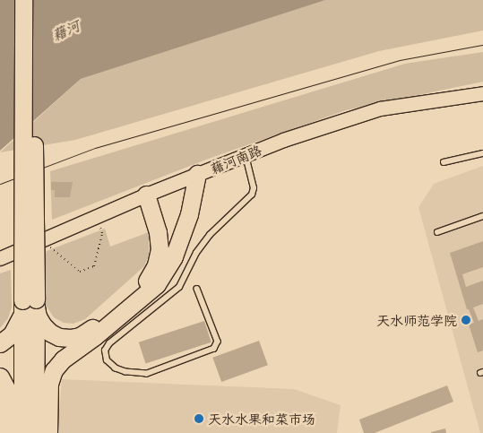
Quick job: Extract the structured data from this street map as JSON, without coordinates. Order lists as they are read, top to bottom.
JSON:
{
  "streets": {
    "main road": ["藉河南路"]
  },
  "water": ["藉河"],
  "places": ["天水师范学院", "天水水果和菜市场"]
}
